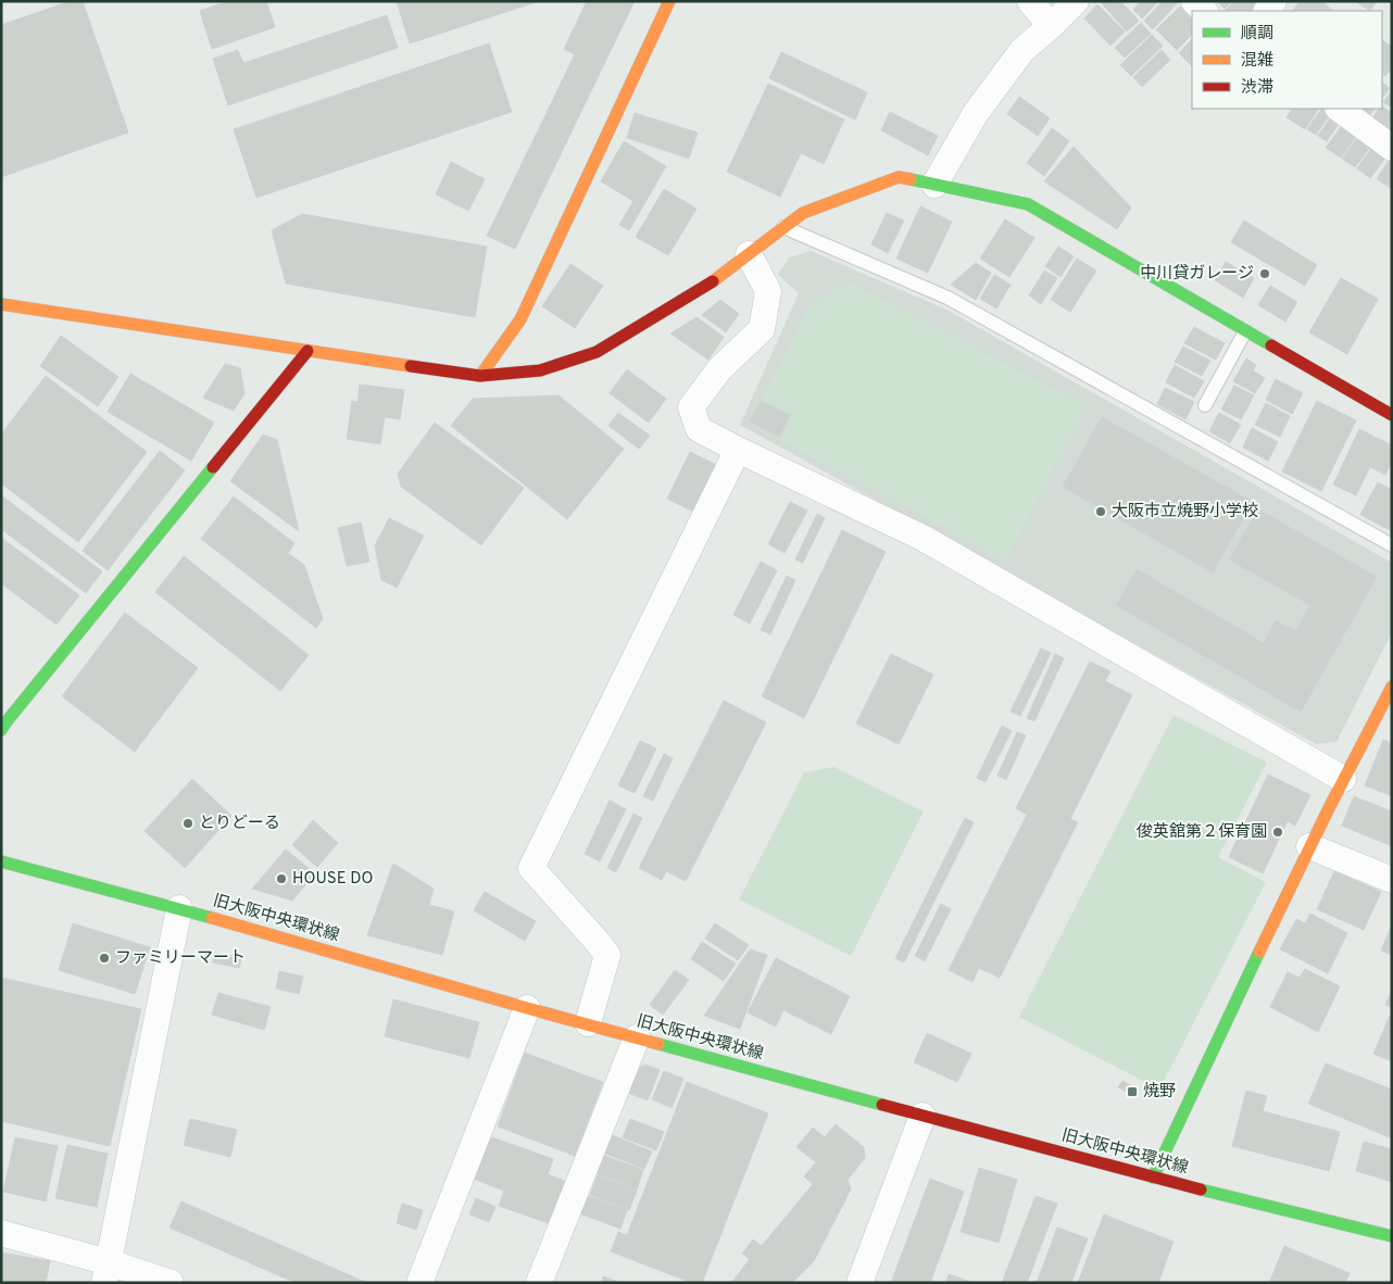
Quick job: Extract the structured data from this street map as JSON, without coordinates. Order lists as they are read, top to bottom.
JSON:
{
  "streets": {
    "street": ["旧大阪中央環状線"]
  },
  "places": {
    "other": [
      "中川貸ガレージ",
      "大阪市立焼野小学校",
      "とりどーる",
      "俊英舘第２保育園",
      "HOUSE DO",
      "ファミリーマート"
    ],
    "transit": ["焼野"]
  },
  "legend": ["順調", "混雑", "渋滞"]
}
